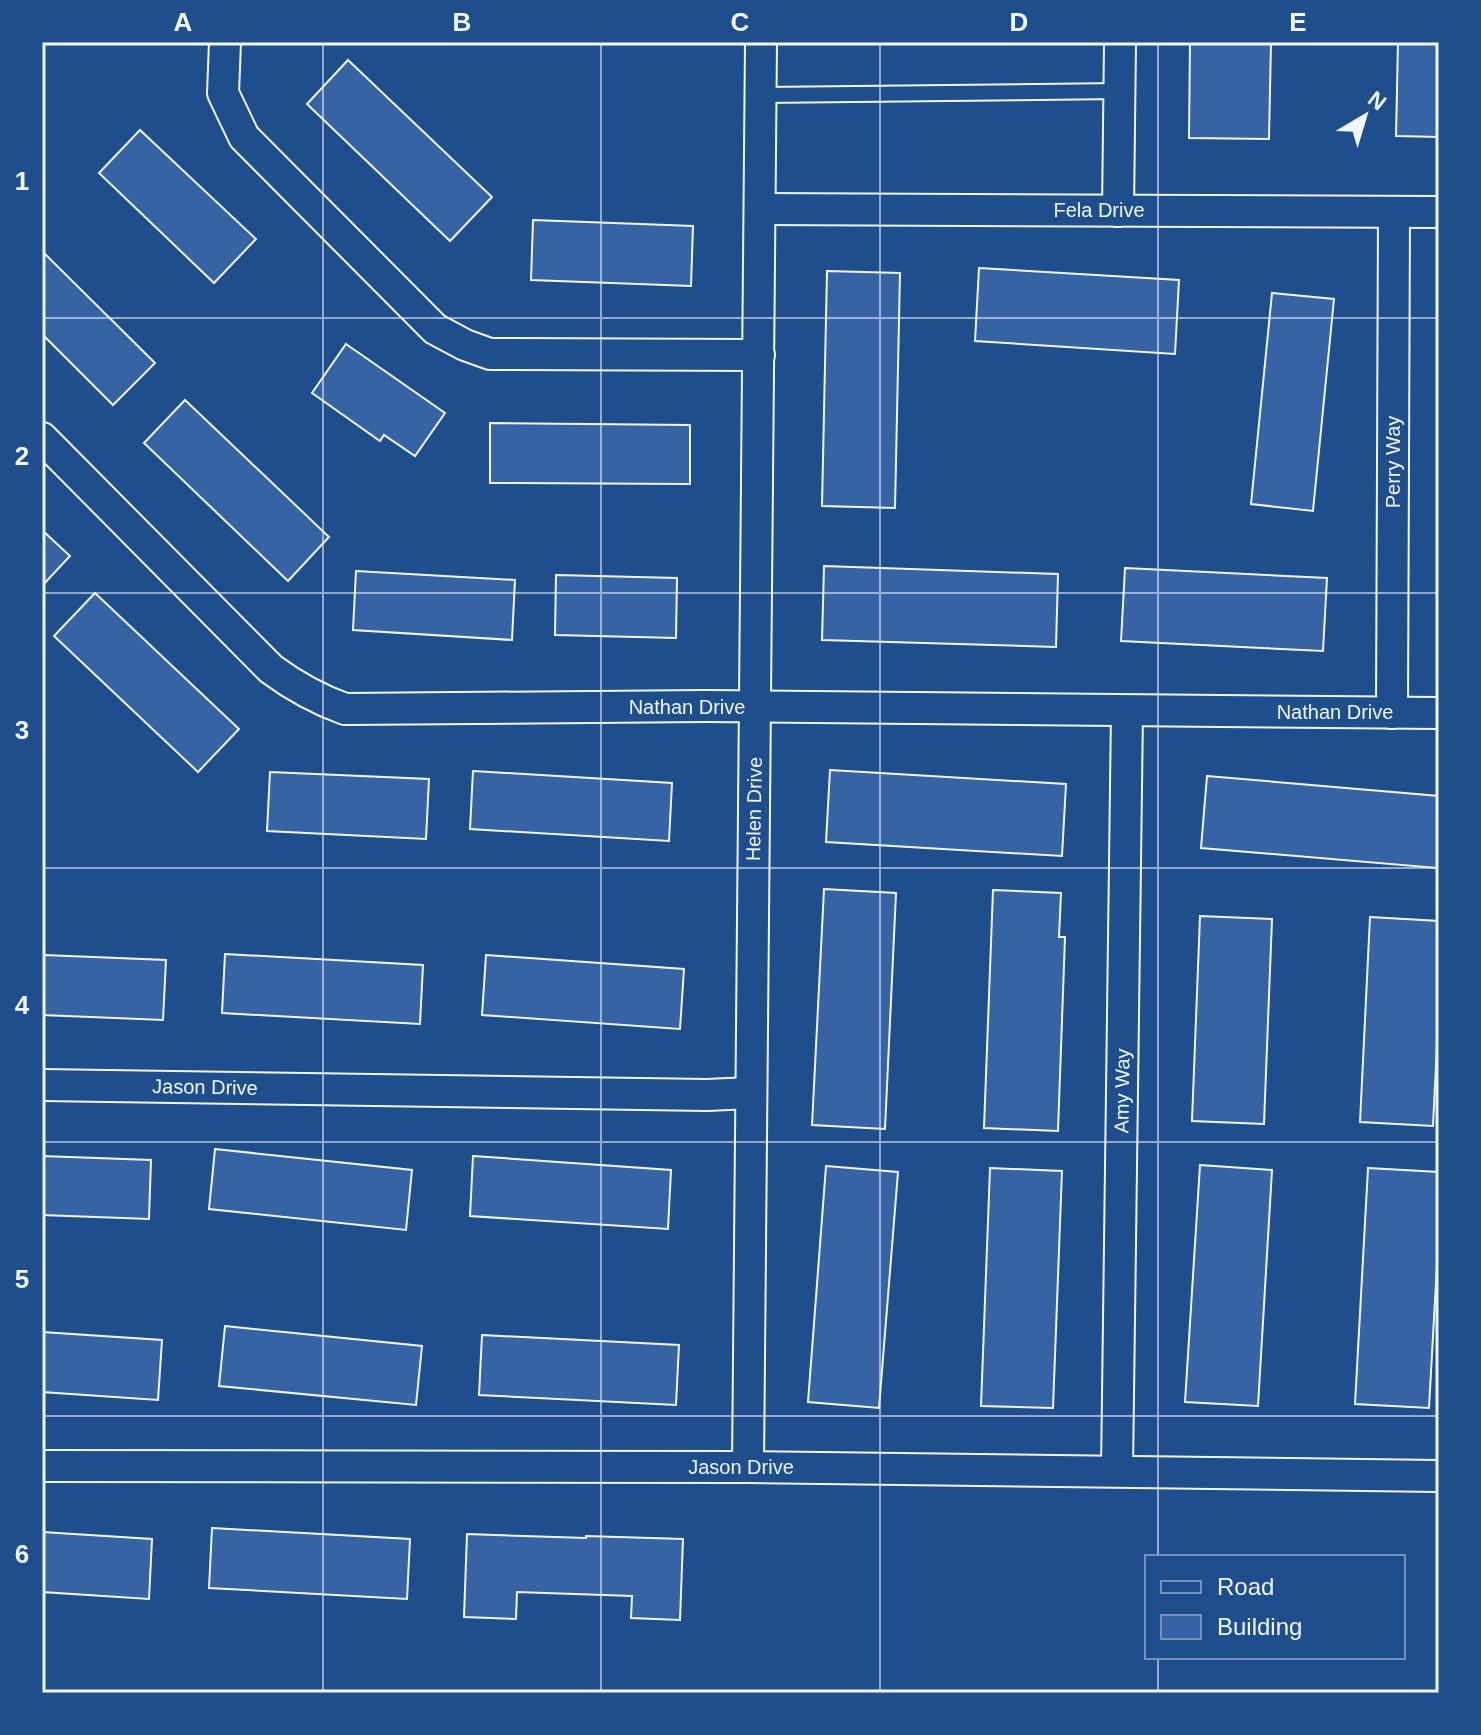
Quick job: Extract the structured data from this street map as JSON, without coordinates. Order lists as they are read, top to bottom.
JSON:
{
  "streets": {
    "street": [
      "Fela Drive",
      "Perry Way",
      "Nathan Drive",
      "Helen Drive",
      "Jason Drive",
      "Amy Way"
    ]
  },
  "crossings": [
    ["Fela Drive", "Perry Way"],
    ["Fela Drive", "Helen Drive"],
    ["Perry Way", "Nathan Drive"],
    ["Nathan Drive", "Helen Drive"],
    ["Nathan Drive", "Amy Way"],
    ["Helen Drive", "Jason Drive"],
    ["Jason Drive", "Amy Way"]
  ],
  "legend": ["Road", "Building"],
  "north": "top right",
  "grid": {
    "columns": [
      "A",
      "B",
      "C",
      "D",
      "E"
    ],
    "rows": [
      "1",
      "2",
      "3",
      "4",
      "5",
      "6"
    ]
  }
}
